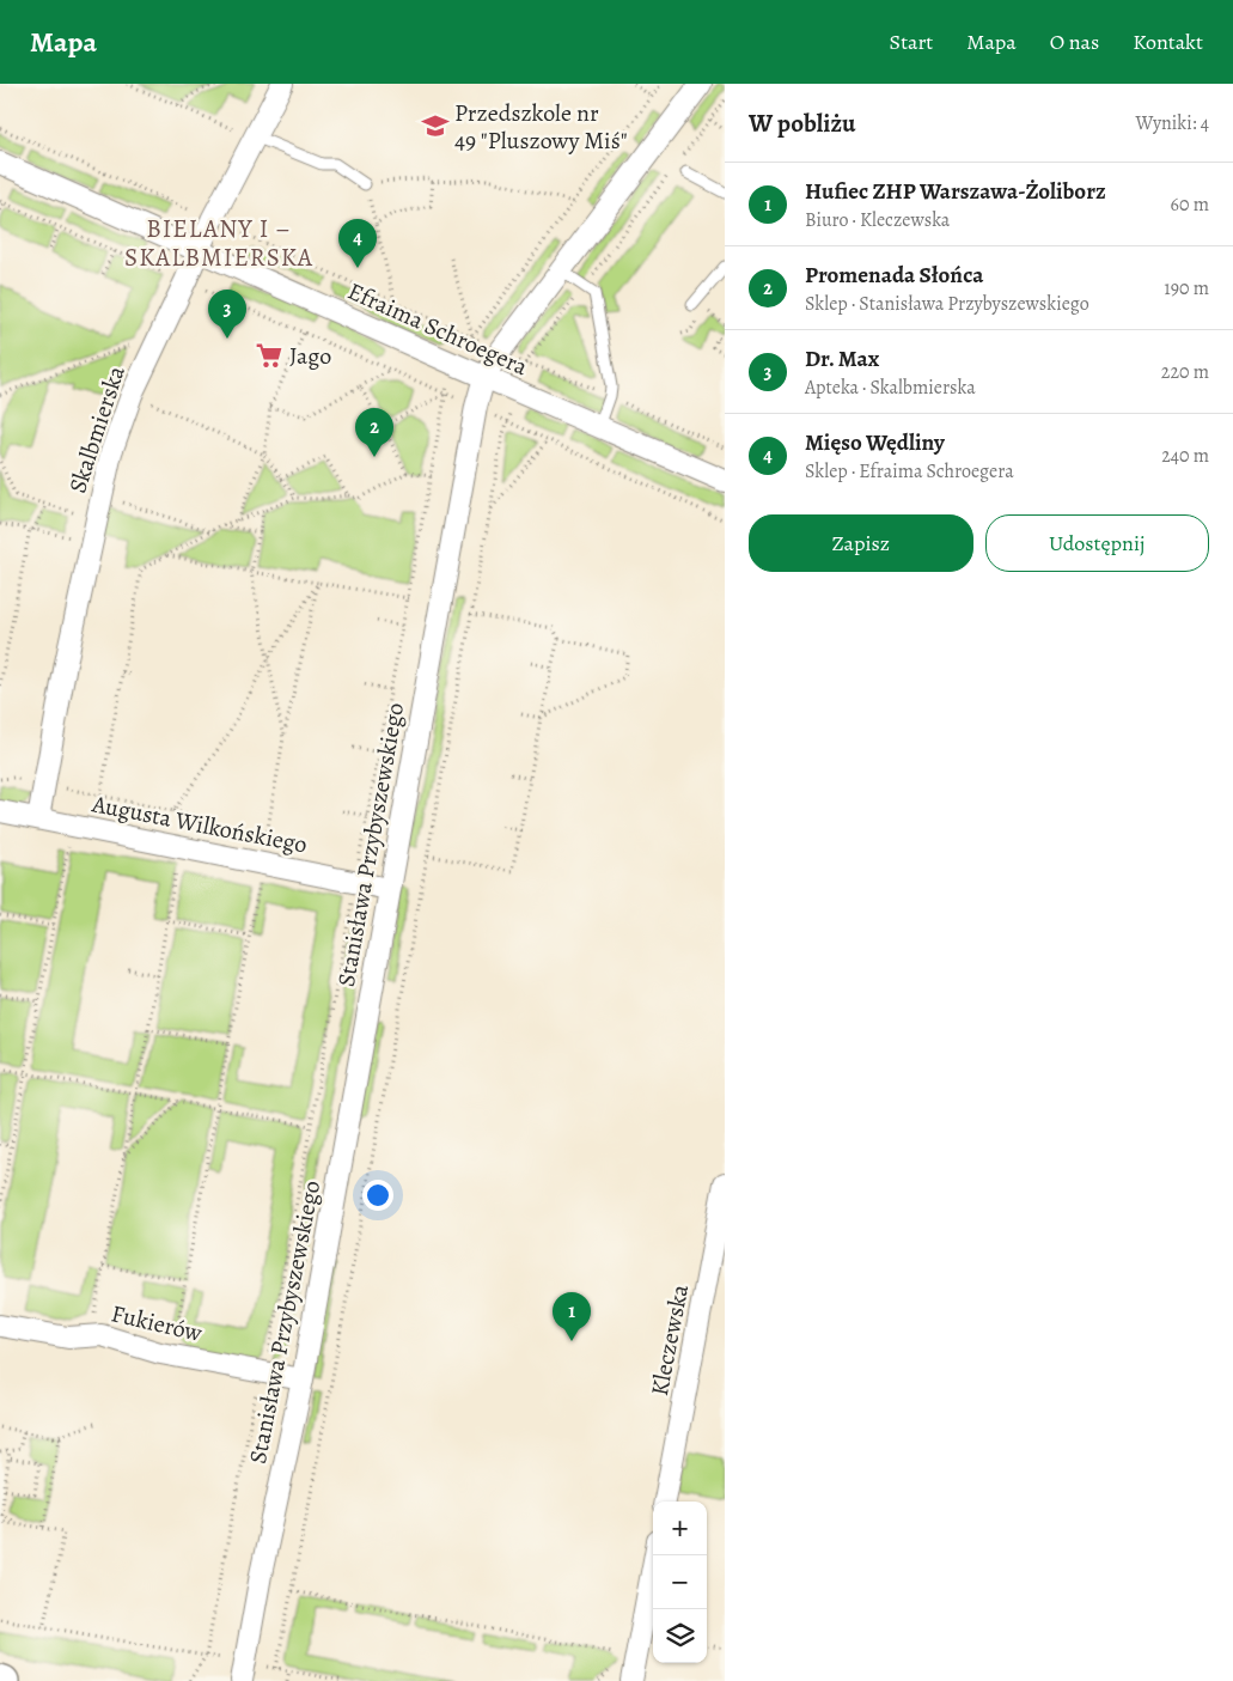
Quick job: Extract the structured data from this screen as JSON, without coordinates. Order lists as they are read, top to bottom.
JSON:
{
  "streets": {
    "street": [
      "Efraima Schroegera",
      "Skalbmierska",
      "Augusta Wilkońskiego",
      "Stanisława Przybyszewskiego",
      "Fukierów",
      "Kleczewska"
    ]
  },
  "crossings": [
    ["Efraima Schroegera", "Skalbmierska"],
    ["Efraima Schroegera", "Stanisława Przybyszewskiego"],
    ["Skalbmierska", "Augusta Wilkońskiego"],
    ["Augusta Wilkońskiego", "Stanisława Przybyszewskiego"],
    ["Stanisława Przybyszewskiego", "Fukierów"]
  ],
  "districts": ["BIELANY I – SKALBMIERSKA"],
  "places": {
    "school or university": ["Przedszkole nr 49 \"Pluszowy Miś\""],
    "supermarket": ["Jago"]
  },
  "page": {
    "header": "Mapa",
    "nav": [
      "Start",
      "Mapa",
      "O nas",
      "Kontakt"
    ],
    "heading": ["W pobliżu", "Wyniki: 4"],
    "list": [
      {
        "mark": "1",
        "name": "Hufiec ZHP Warszawa-Żoliborz",
        "note": "Biuro · Kleczewska",
        "value": "60 m"
      },
      {
        "mark": "2",
        "name": "Promenada Słońca",
        "note": "Sklep · Stanisława Przybyszewskiego",
        "value": "190 m"
      },
      {
        "mark": "3",
        "name": "Dr. Max",
        "note": "Apteka · Skalbmierska",
        "value": "220 m"
      },
      {
        "mark": "4",
        "name": "Mięso Wędliny",
        "note": "Sklep · Efraima Schroegera",
        "value": "240 m"
      }
    ],
    "pins": [
      "4",
      "3",
      "2",
      "1"
    ],
    "buttons": ["Zapisz", "Udostępnij"],
    "map_buttons": ["+", "−"]
  }
}
